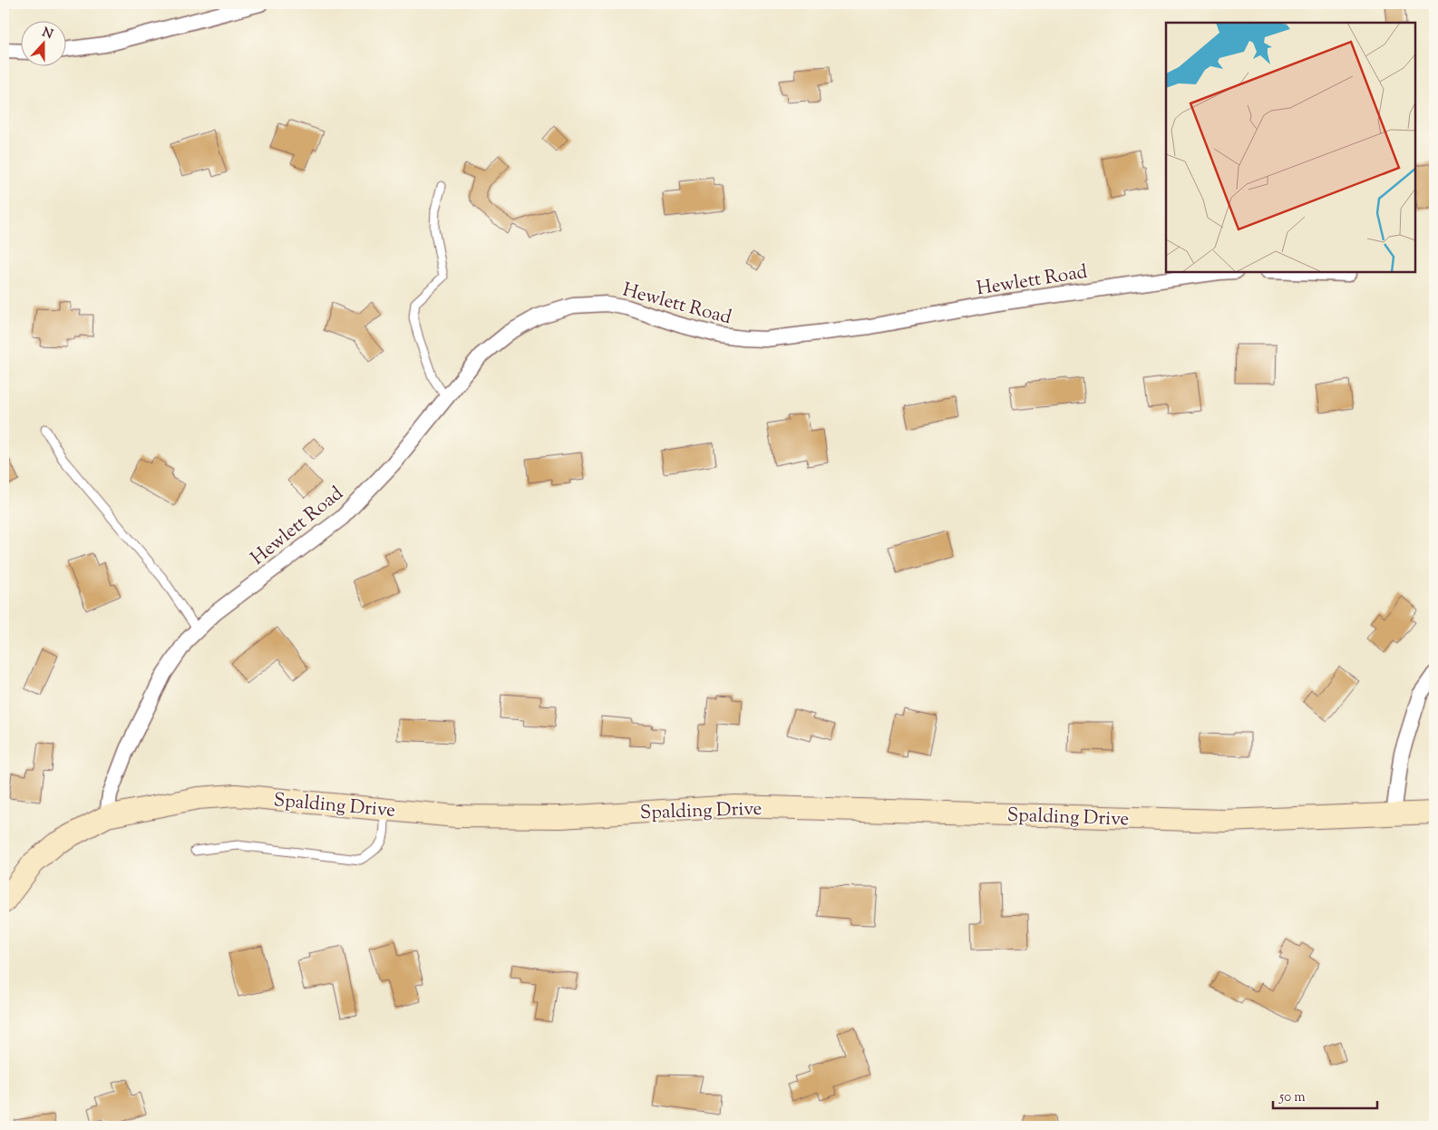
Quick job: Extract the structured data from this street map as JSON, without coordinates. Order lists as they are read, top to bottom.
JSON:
{
  "streets": {
    "street": ["Hewlett Road", "Spalding Drive"]
  },
  "crossings": [
    ["Hewlett Road", "Spalding Drive"]
  ],
  "scale_bar": "50 m",
  "north": "top"
}
